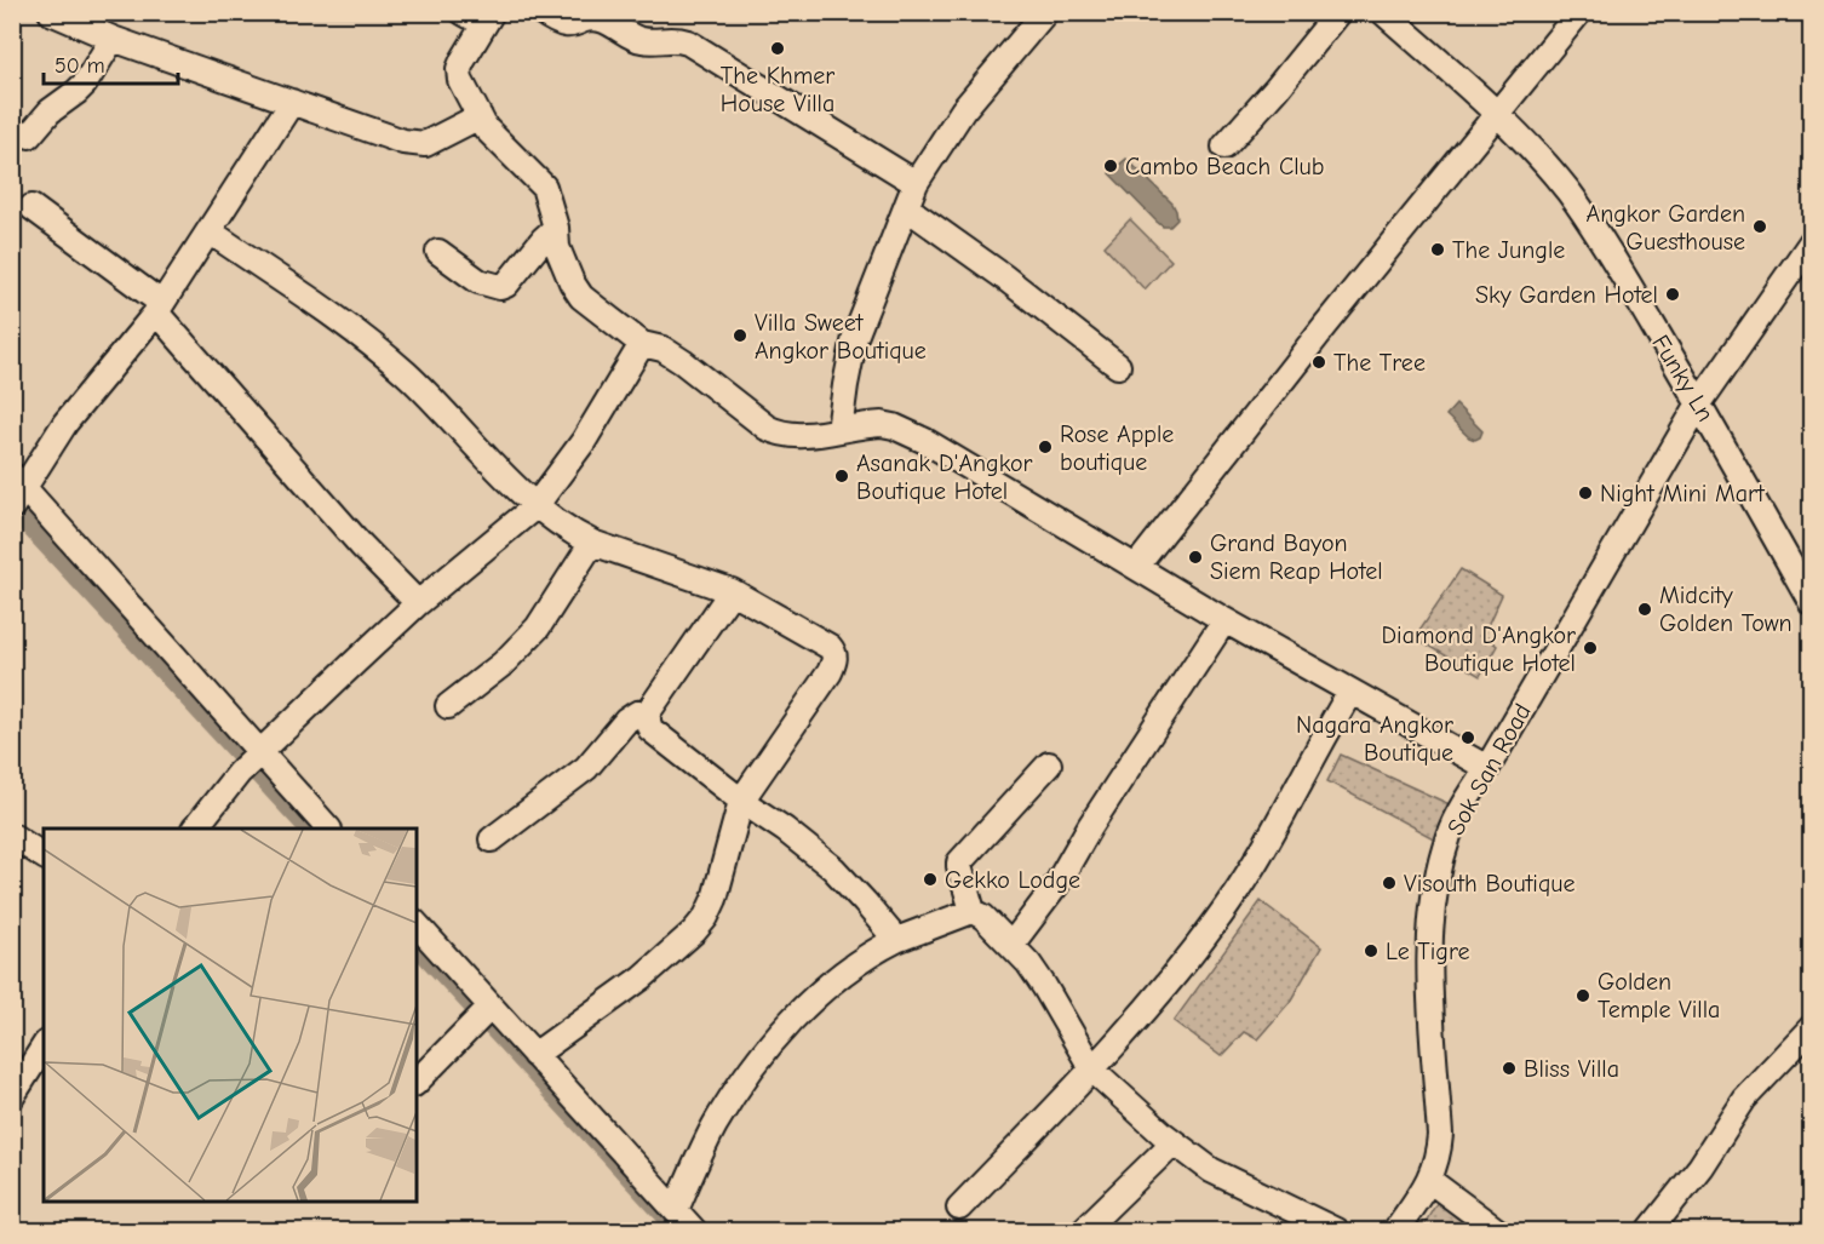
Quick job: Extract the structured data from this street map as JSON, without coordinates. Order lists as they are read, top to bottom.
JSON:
{
  "streets": {
    "street": ["Funky Ln", "Sok San Road"]
  },
  "crossings": [
    ["Funky Ln", "Sok San Road"]
  ],
  "places": [
    "The Khmer House Villa",
    "Cambo Beach Club",
    "Angkor Garden Guesthouse",
    "The Jungle",
    "Sky Garden Hotel",
    "Villa Sweet Angkor Boutique",
    "The Tree",
    "Rose Apple boutique",
    "Asanak D'Angkor Boutique Hotel",
    "Night Mini Mart",
    "Grand Bayon Siem Reap Hotel",
    "Midcity Golden Town",
    "Diamond D'Angkor Boutique Hotel",
    "Nagara Angkor Boutique",
    "Gekko Lodge",
    "Visouth Boutique",
    "Le Tigre",
    "Golden Temple Villa",
    "Bliss Villa"
  ],
  "scale_bar": "50 m"
}
